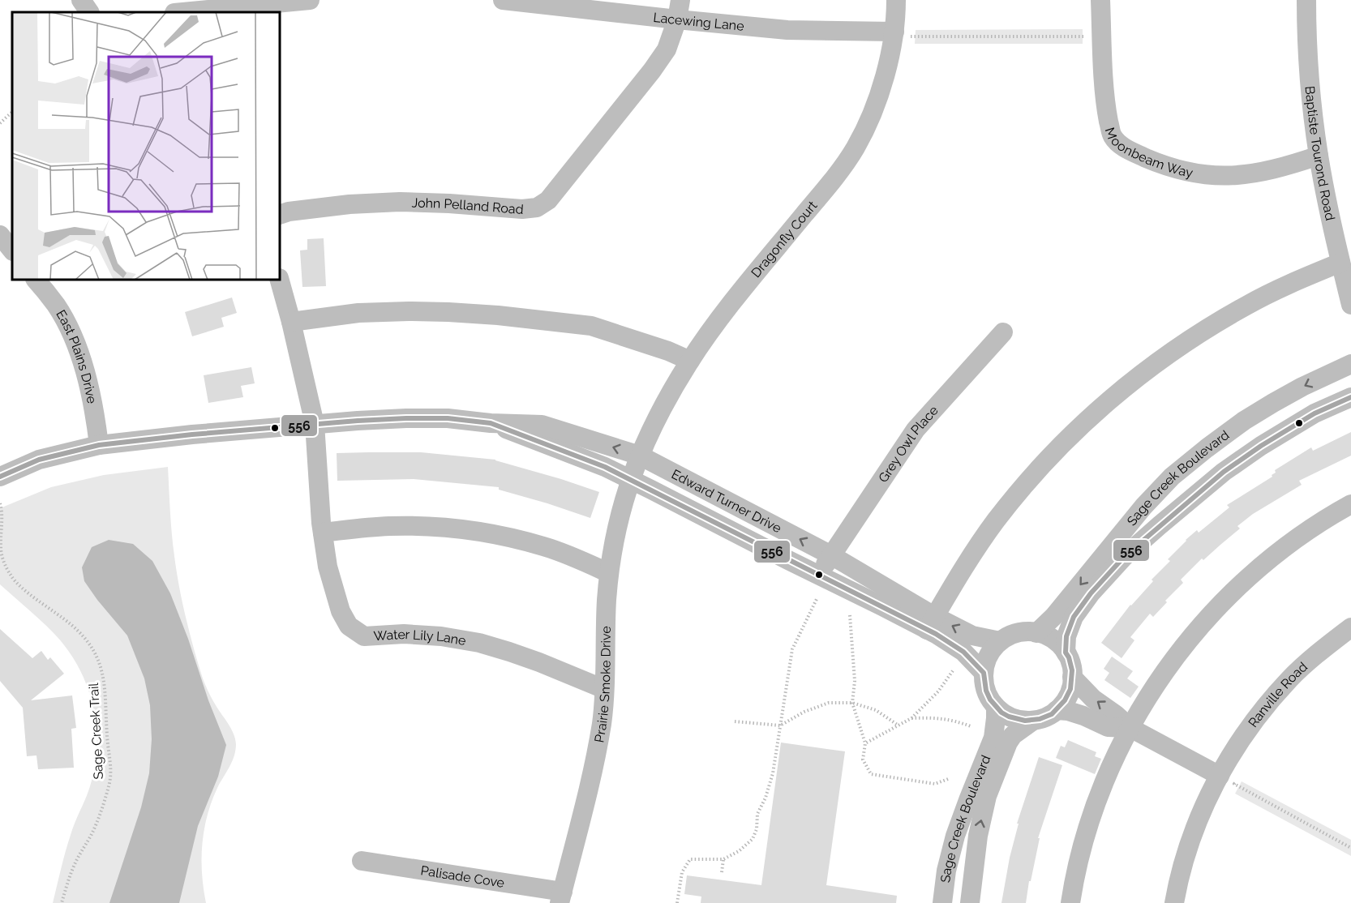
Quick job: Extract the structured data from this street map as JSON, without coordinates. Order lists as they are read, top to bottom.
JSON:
{
  "streets": {
    "street": [
      "Lacewing Lane",
      "Moonbeam Way",
      "Baptiste Tourond Road",
      "John Pelland Road",
      "Dragonfly Court",
      "East Plains Drive",
      "Grey Owl Place",
      "Sage Creek Boulevard",
      "Edward Turner Drive",
      "Water Lily Lane",
      "Prairie Smoke Drive",
      "Ranville Road",
      "Palisade Cove"
    ],
    "path": ["Sage Creek Trail"]
  },
  "crossings": [
    ["Lacewing Lane", "John Pelland Road"],
    ["Lacewing Lane", "Dragonfly Court"],
    ["Moonbeam Way", "Baptiste Tourond Road"],
    ["Dragonfly Court", "Edward Turner Drive"],
    ["Dragonfly Court", "Prairie Smoke Drive"],
    ["East Plains Drive", "Edward Turner Drive"],
    ["Grey Owl Place", "Edward Turner Drive"],
    ["Sage Creek Boulevard", "Edward Turner Drive"],
    ["Edward Turner Drive", "Water Lily Lane"],
    ["Edward Turner Drive", "Prairie Smoke Drive"],
    ["Water Lily Lane", "Prairie Smoke Drive"],
    ["Prairie Smoke Drive", "Palisade Cove"]
  ],
  "lines": ["transit line 556"]
}
